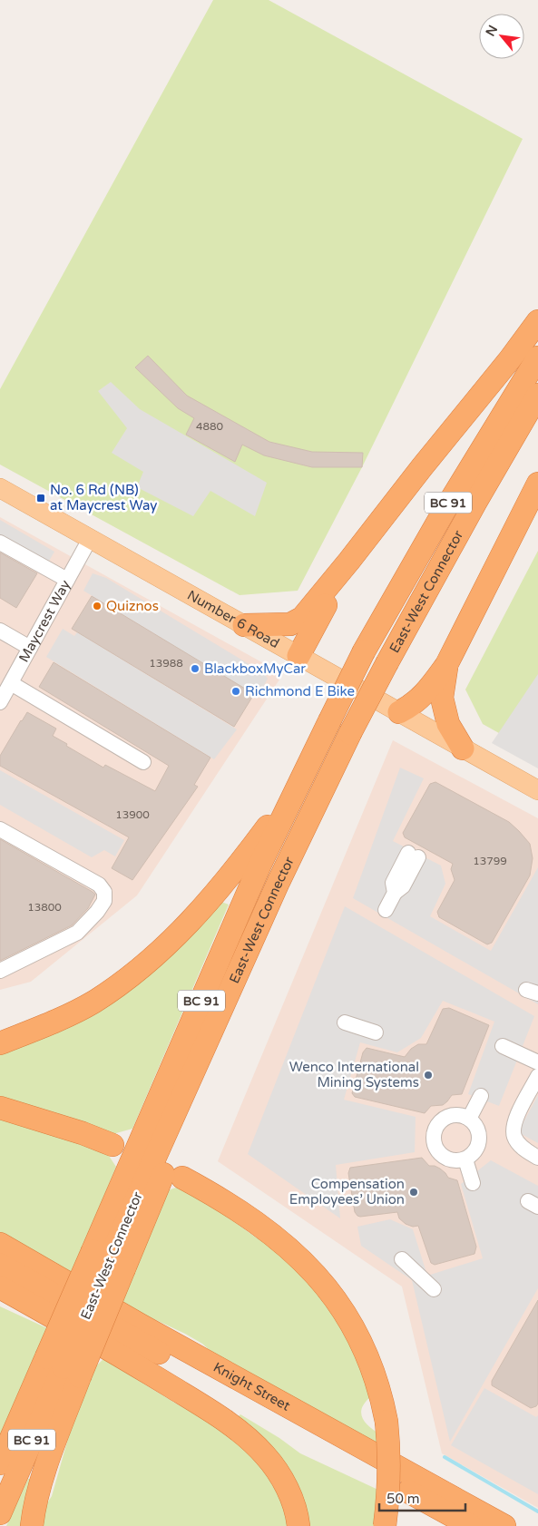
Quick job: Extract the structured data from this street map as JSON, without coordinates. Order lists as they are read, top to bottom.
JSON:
{
  "streets": {
    "highway": ["BC 91", "East-West Connector", "Knight Street"],
    "main road": ["Number 6 Road"],
    "street": ["Maycrest Way"]
  },
  "crossings": [
    ["Number 6 Road", "Maycrest Way"]
  ],
  "places": {
    "transit": ["No. 6 Rd (NB) at Maycrest Way"],
    "other": [
      "Quiznos",
      "BlackboxMyCar",
      "Richmond E Bike",
      "Wenco International Mining Systems",
      "Compensation Employees’ Union"
    ]
  },
  "house_numbers": [
    "4880",
    "13988",
    "13900",
    "13799",
    "13800"
  ],
  "scale_bar": "50 m",
  "north": "top left"
}
